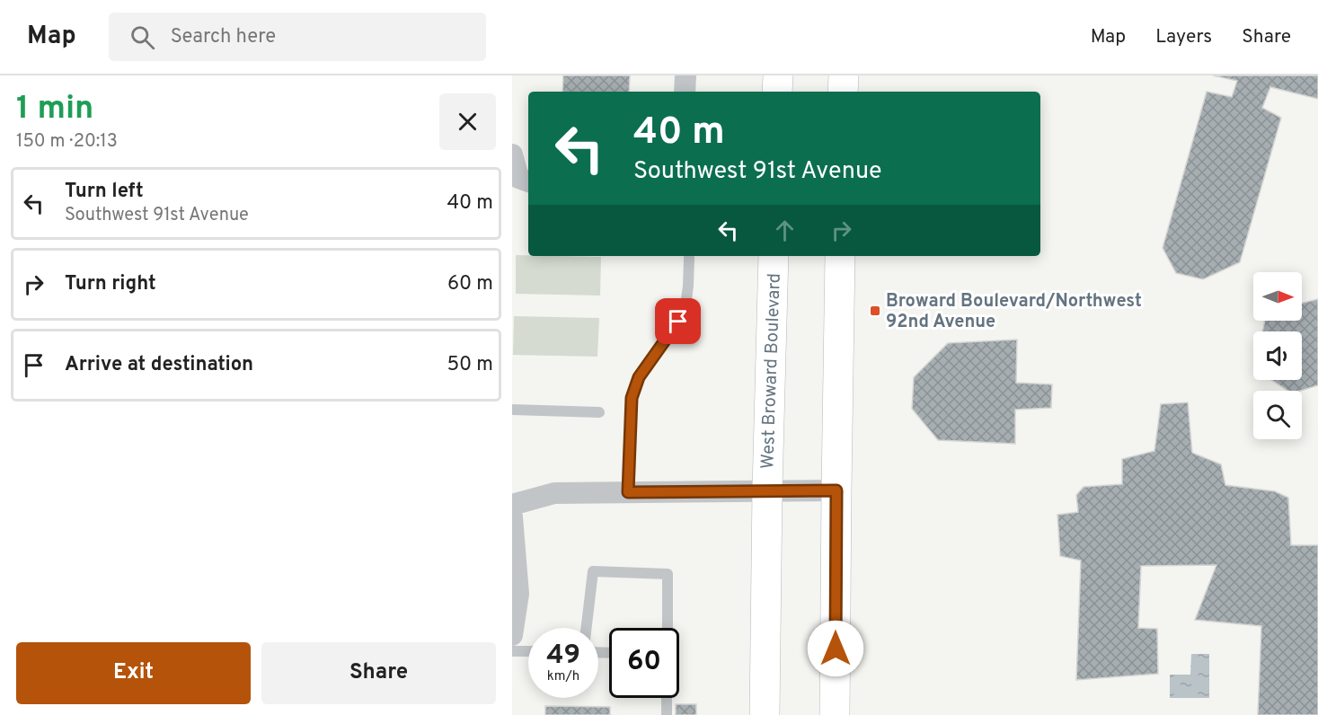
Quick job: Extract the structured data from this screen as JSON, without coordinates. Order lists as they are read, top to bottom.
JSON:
{
  "streets": {
    "main road": ["West Broward Boulevard"]
  },
  "places": {
    "transit": ["Broward Boulevard/Northwest 92nd Avenue"]
  },
  "north": "right",
  "page": {
    "header": "Map",
    "search": "Search here",
    "nav": ["Map", "Layers", "Share"],
    "heading": ["1 min", "150 m · 20:13"],
    "turn": ["40 m", "Southwest 91st Avenue"],
    "list": [
      {
        "name": "Turn left",
        "note": "Southwest 91st Avenue",
        "value": "40 m"
      },
      {
        "name": "Turn right",
        "value": "60 m"
      },
      {
        "name": "Arrive at destination",
        "value": "50 m"
      }
    ],
    "speed": "49 km/h",
    "limit": "60",
    "buttons": ["Exit", "Share"]
  }
}
